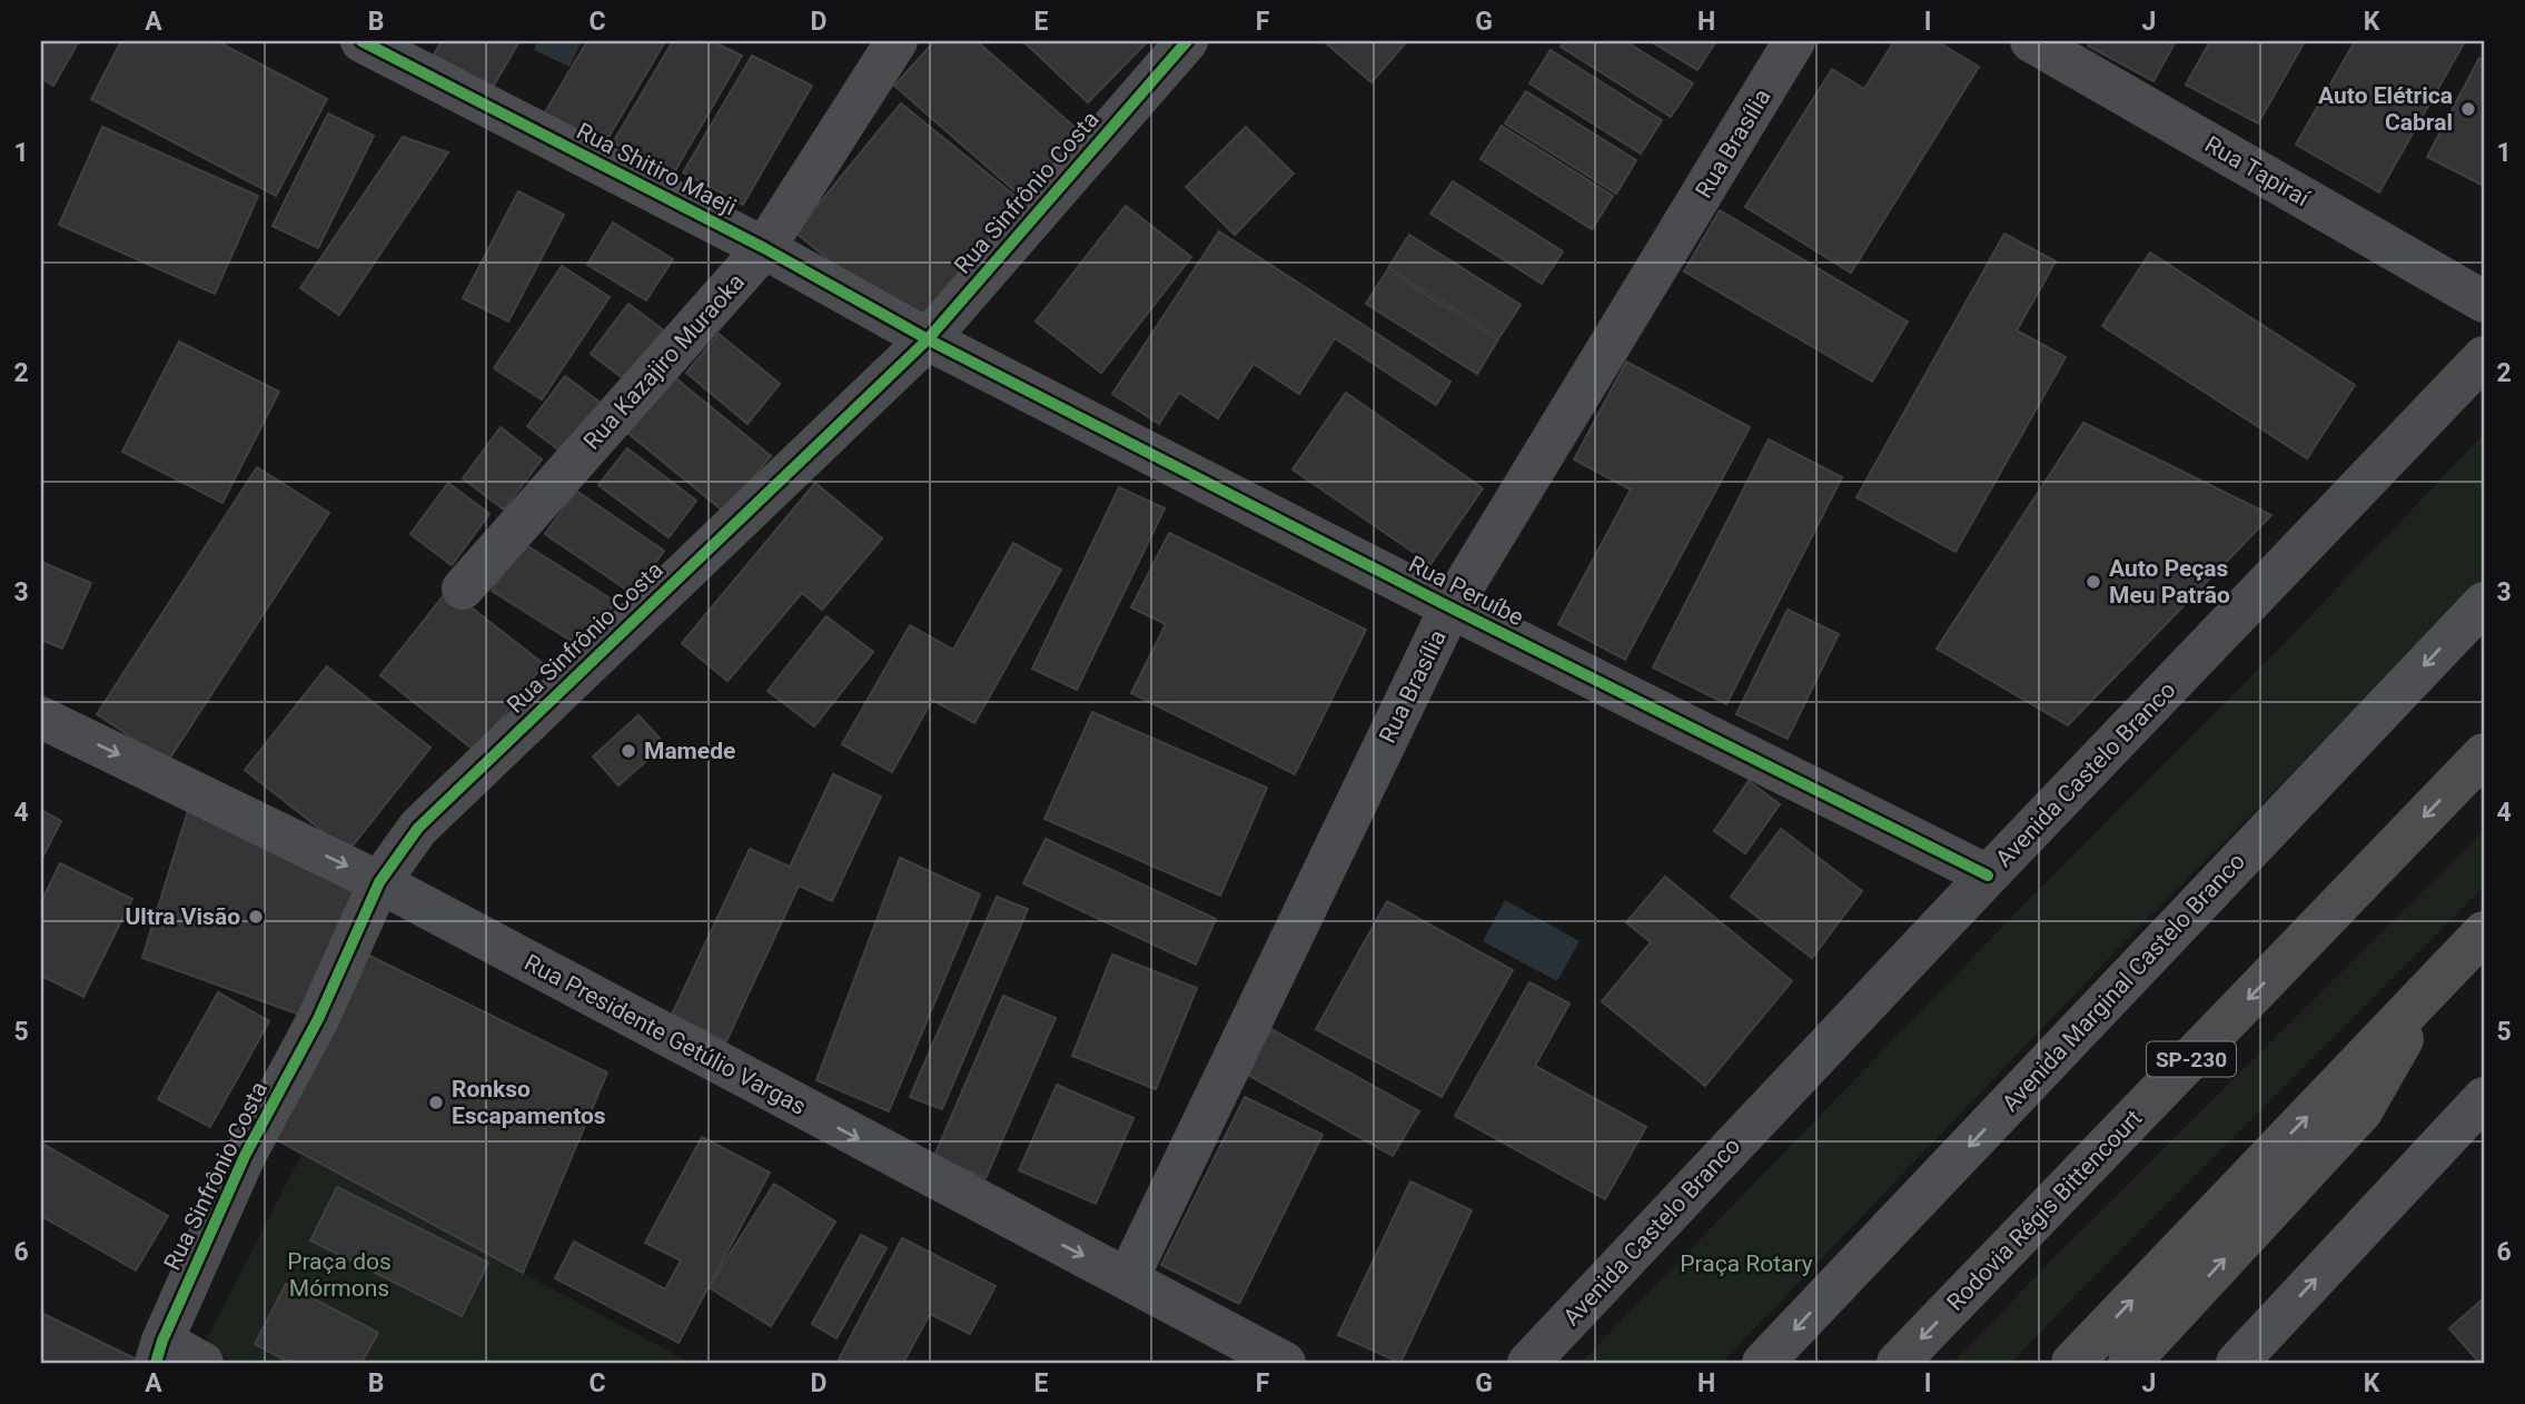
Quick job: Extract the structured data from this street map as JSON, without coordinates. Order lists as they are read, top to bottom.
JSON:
{
  "streets": {
    "highway": ["SP-230", "Rodovia Régis Bittencourt"],
    "main road": ["Avenida Marginal Castelo Branco"],
    "street": [
      "Rua Brasília",
      "Rua Shitiro Maeji",
      "Rua Tapiraí",
      "Rua Sinfrônio Costa",
      "Rua Kazajiro Muraoka",
      "Rua Peruíbe",
      "Avenida Castelo Branco",
      "Rua Presidente Getúlio Vargas"
    ]
  },
  "crossings": [
    ["Rua Brasília", "Rua Peruíbe"],
    ["Rua Brasília", "Rua Presidente Getúlio Vargas"],
    ["Rua Shitiro Maeji", "Rua Sinfrônio Costa"],
    ["Rua Shitiro Maeji", "Rua Kazajiro Muraoka"],
    ["Rua Shitiro Maeji", "Rua Peruíbe"],
    ["Rua Sinfrônio Costa", "Rua Peruíbe"],
    ["Rua Sinfrônio Costa", "Rua Presidente Getúlio Vargas"],
    ["Rua Peruíbe", "Avenida Castelo Branco"]
  ],
  "one_way": ["Rua Presidente Getúlio Vargas"],
  "parks": ["Praça dos Mórmons", "Praça Rotary"],
  "places": [
    "Auto Elétrica Cabral",
    "Auto Peças Meu Patrão",
    "Mamede",
    "Ultra Visão",
    "Ronkso Escapamentos"
  ],
  "grid": {
    "columns": [
      "A",
      "B",
      "C",
      "D",
      "E",
      "F",
      "G",
      "H",
      "I",
      "J",
      "K"
    ],
    "rows": [
      "1",
      "2",
      "3",
      "4",
      "5",
      "6"
    ]
  }
}
